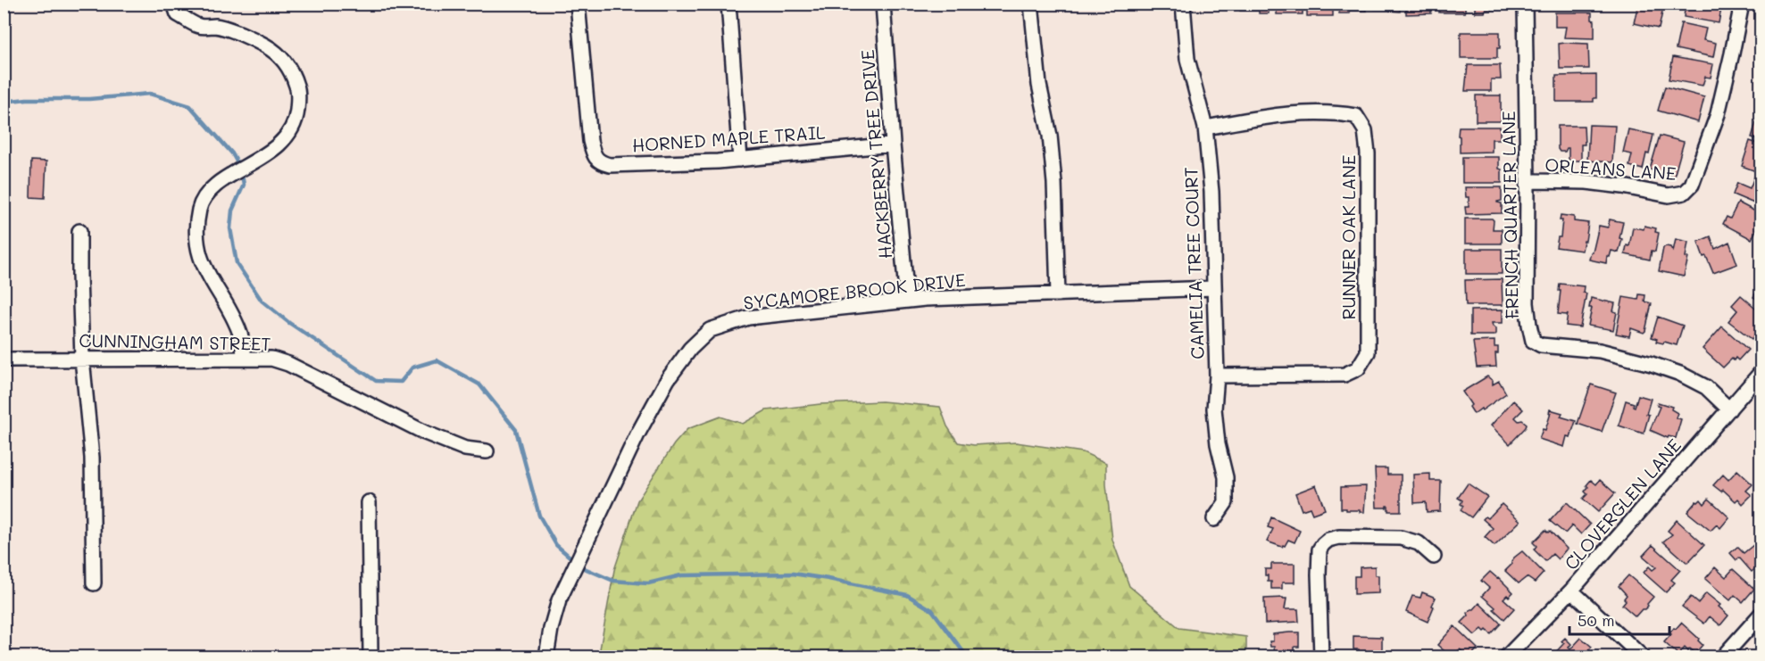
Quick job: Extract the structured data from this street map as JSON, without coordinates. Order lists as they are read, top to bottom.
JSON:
{
  "streets": {
    "street": [
      "HORNED MAPLE TRAIL",
      "HACKBERRY TREE DRIVE",
      "ORLEANS LANE",
      "FRENCH QUARTER LANE",
      "RUNNER OAK LANE",
      "CAMELIA TREE COURT",
      "SYCAMORE BROOK DRIVE",
      "CUNNINGHAM STREET",
      "CLOVERGLEN LANE"
    ]
  },
  "crossings": [
    ["HORNED MAPLE TRAIL", "HACKBERRY TREE DRIVE"],
    ["HACKBERRY TREE DRIVE", "SYCAMORE BROOK DRIVE"],
    ["ORLEANS LANE", "FRENCH QUARTER LANE"],
    ["FRENCH QUARTER LANE", "CLOVERGLEN LANE"],
    ["RUNNER OAK LANE", "CAMELIA TREE COURT"],
    ["CAMELIA TREE COURT", "SYCAMORE BROOK DRIVE"]
  ],
  "scale_bar": "50 m"
}
